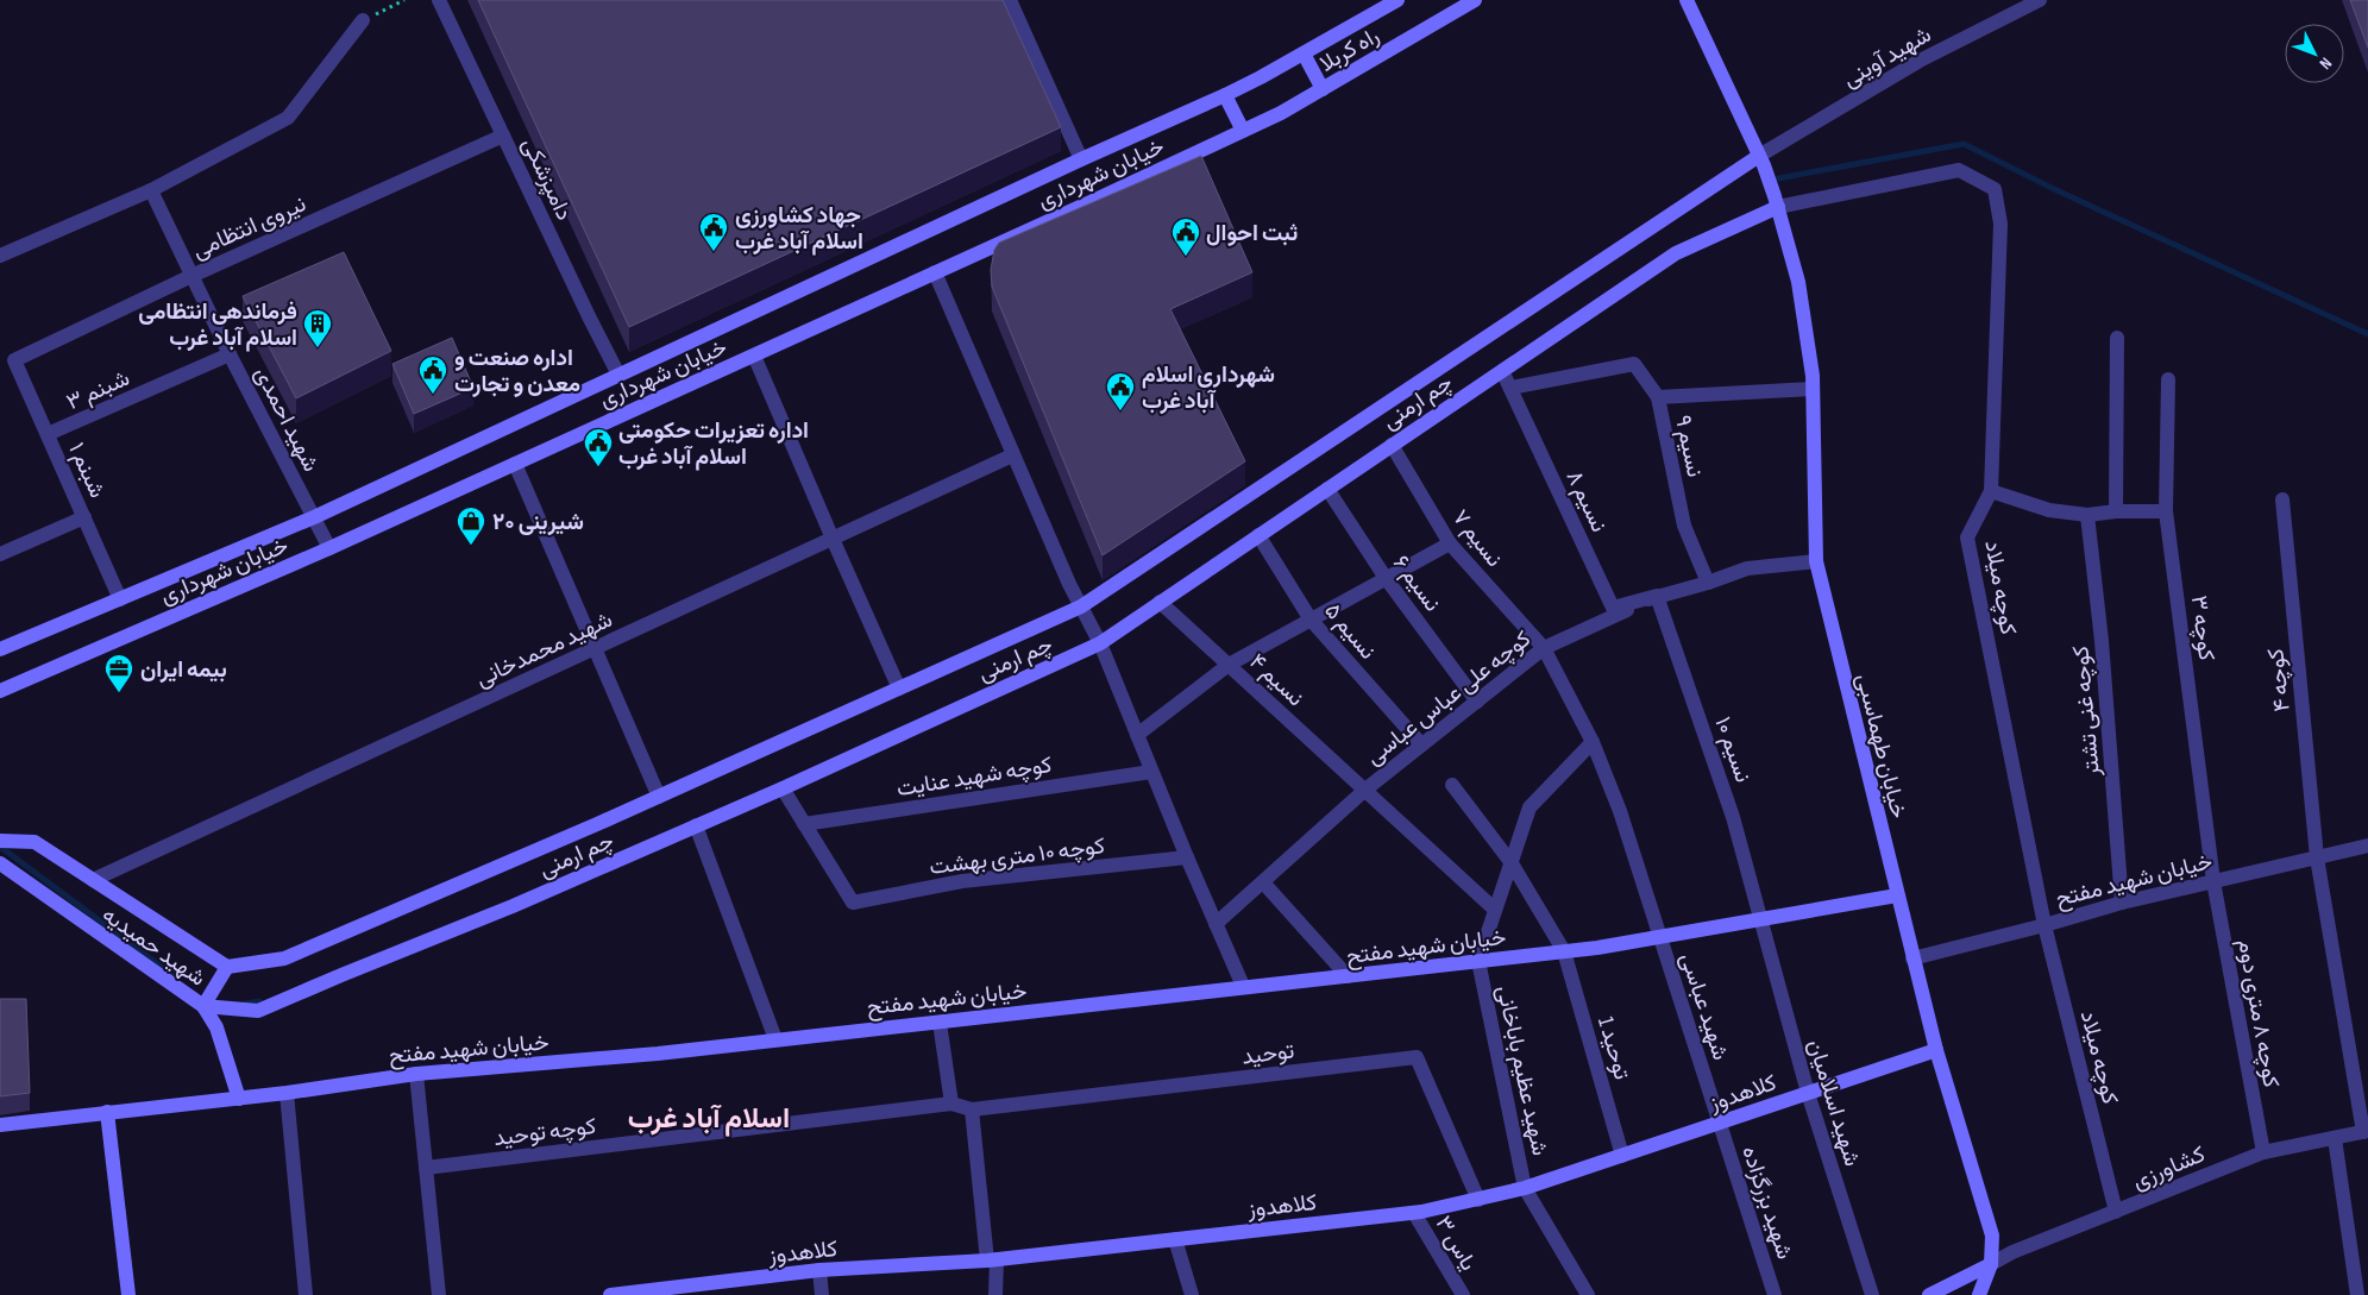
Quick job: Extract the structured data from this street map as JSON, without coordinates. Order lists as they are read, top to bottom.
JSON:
{
  "streets": {
    "street": [
      "راه کربلا",
      "شهید آوینی",
      "خیابان شهرداری",
      "دامپزشکی",
      "نیروی انتظامی",
      "شبنم ۳",
      "چم ارمنی",
      "شهید احمدی",
      "نسیم ۹",
      "شبنم ۱",
      "نسیم ۸",
      "نسیم ۷",
      "نسیم ۶",
      "کوچه میلاد",
      "کوچه ۳",
      "نسیم ۵",
      "شهید محمدخانی",
      "نسیم ۴",
      "کوچه ۴",
      "کوچه علی عباس عباسی",
      "کوچه غنی تشتر",
      "خیابان طهماسبی",
      "نسیم ۱۰",
      "کوچه شهید عنایت",
      "کوچه ۱۰ متری بهشت",
      "خیابان شهید مفتح",
      "شهید حمیدیه",
      "شهید عباسی",
      "کوچه ۸ متری دوم",
      "توحید 1",
      "توحید",
      "شهید عظیم باباخانی",
      "کلاهدوز",
      "شهید اسلامیان",
      "کوچه توحید",
      "کشاورزی",
      "شهید بزرگزاده",
      "یاس ۳"
    ]
  },
  "crossings": [
    ["راه کربلا", "خیابان شهرداری"],
    ["شهید آوینی", "چم ارمنی"],
    ["شهید آوینی", "خیابان طهماسبی"],
    ["خیابان شهرداری", "دامپزشکی"],
    ["خیابان شهرداری", "شهید احمدی"],
    ["خیابان شهرداری", "شبنم ۱"],
    ["دامپزشکی", "نیروی انتظامی"],
    ["نیروی انتظامی", "شهید احمدی"],
    ["نیروی انتظامی", "شبنم ۱"],
    ["شبنم ۳", "شهید احمدی"],
    ["شبنم ۳", "شبنم ۱"],
    ["چم ارمنی", "نسیم ۸"],
    ["چم ارمنی", "نسیم ۷"],
    ["چم ارمنی", "نسیم ۶"],
    ["چم ارمنی", "کوچه میلاد"],
    ["چم ارمنی", "نسیم ۵"],
    ["چم ارمنی", "نسیم ۴"],
    ["چم ارمنی", "خیابان طهماسبی"],
    ["چم ارمنی", "شهید حمیدیه"],
    ["نسیم ۹", "کوچه علی عباس عباسی"],
    ["نسیم ۹", "خیابان طهماسبی"],
    ["نسیم ۸", "کوچه علی عباس عباسی"],
    ["نسیم ۸", "نسیم ۱۰"],
    ["نسیم ۷", "کوچه علی عباس عباسی"],
    ["نسیم ۷", "شهید عباسی"],
    ["نسیم ۶", "کوچه علی عباس عباسی"],
    ["کوچه میلاد", "خیابان طهماسبی"],
    ["کوچه میلاد", "خیابان شهید مفتح"],
    ["کوچه میلاد", "کشاورزی"],
    ["کوچه ۳", "خیابان شهید مفتح"],
    ["کوچه ۳", "کوچه ۸ متری دوم"],
    ["نسیم ۵", "کوچه علی عباس عباسی"],
    ["شهید محمدخانی", "شهید حمیدیه"],
    ["نسیم ۴", "کوچه علی عباس عباسی"],
    ["کوچه ۴", "خیابان شهید مفتح"],
    ["کوچه ۴", "کشاورزی"],
    ["کوچه علی عباس عباسی", "خیابان طهماسبی"],
    ["کوچه علی عباس عباسی", "نسیم ۱۰"],
    ["کوچه غنی تشتر", "خیابان شهید مفتح"],
    ["خیابان طهماسبی", "خیابان شهید مفتح"],
    ["خیابان طهماسبی", "کلاهدوز"],
    ["خیابان طهماسبی", "کشاورزی"],
    ["نسیم ۱۰", "خیابان شهید مفتح"],
    ["نسیم ۱۰", "شهید اسلامیان"],
    ["کوچه شهید عنایت", "کوچه ۱۰ متری بهشت"],
    ["خیابان شهید مفتح", "شهید حمیدیه"],
    ["خیابان شهید مفتح", "شهید عباسی"],
    ["خیابان شهید مفتح", "کوچه ۸ متری دوم"],
    ["خیابان شهید مفتح", "توحید 1"],
    ["خیابان شهید مفتح", "شهید عظیم باباخانی"],
    ["خیابان شهید مفتح", "شهید اسلامیان"],
    ["شهید عباسی", "کلاهدوز"],
    ["شهید عباسی", "شهید بزرگزاده"],
    ["کوچه ۸ متری دوم", "کشاورزی"],
    ["توحید 1", "کلاهدوز"],
    ["توحید", "کلاهدوز"],
    ["شهید عظیم باباخانی", "کلاهدوز"],
    ["کلاهدوز", "شهید اسلامیان"],
    ["کلاهدوز", "شهید بزرگزاده"],
    ["کلاهدوز", "یاس ۳"]
  ],
  "districts": ["اسلام آباد غرب"],
  "places": {
    "public building": [
      "جهاد کشاورزی اسلام آباد غرب",
      "ثبت احوال",
      "اداره صنعت و معدن و تجارت",
      "شهرداری اسلام آباد غرب",
      "اداره تعزیرات حکومتی اسلام آباد غرب"
    ],
    "building": ["فرماندهی انتظامی اسلام آباد غرب"],
    "shop": ["شیرینی ۲۰"],
    "office": ["بیمه ایران"]
  },
  "north": "bottom right"
}
